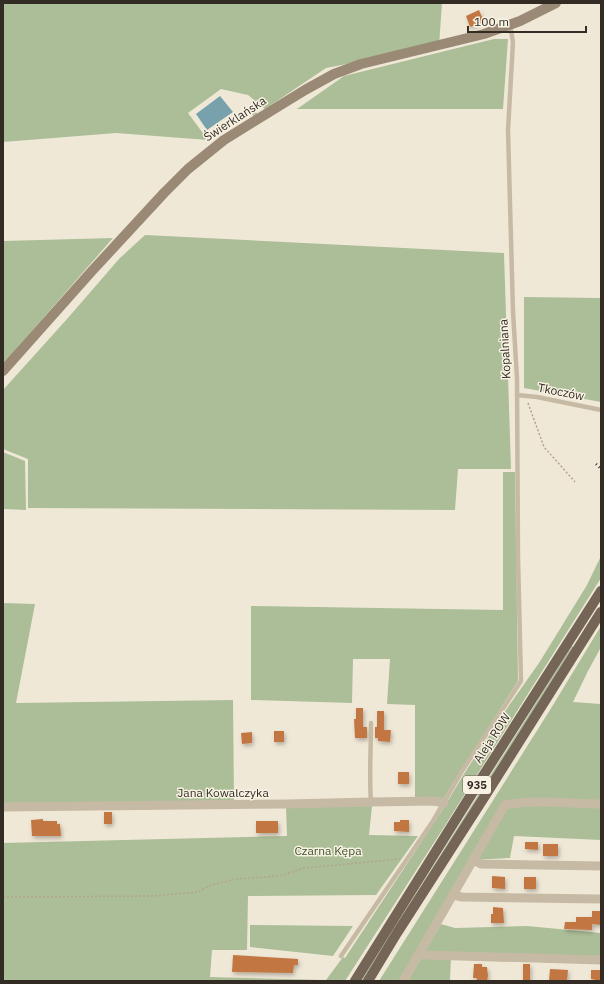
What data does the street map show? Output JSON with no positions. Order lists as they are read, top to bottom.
{
  "streets": {
    "main road": ["Aleja ROW", "935"],
    "street": ["Świerklańska", "Jana Kowalczyka"],
    "lane": ["Kopalniana", "Tkoczów"]
  },
  "crossings": [
    ["Świerklańska", "Kopalniana"],
    ["Kopalniana", "Tkoczów"],
    ["Kopalniana", "Jana Kowalczyka"]
  ],
  "parks": ["Czarna Kępa"],
  "scale_bar": "100 m"
}
